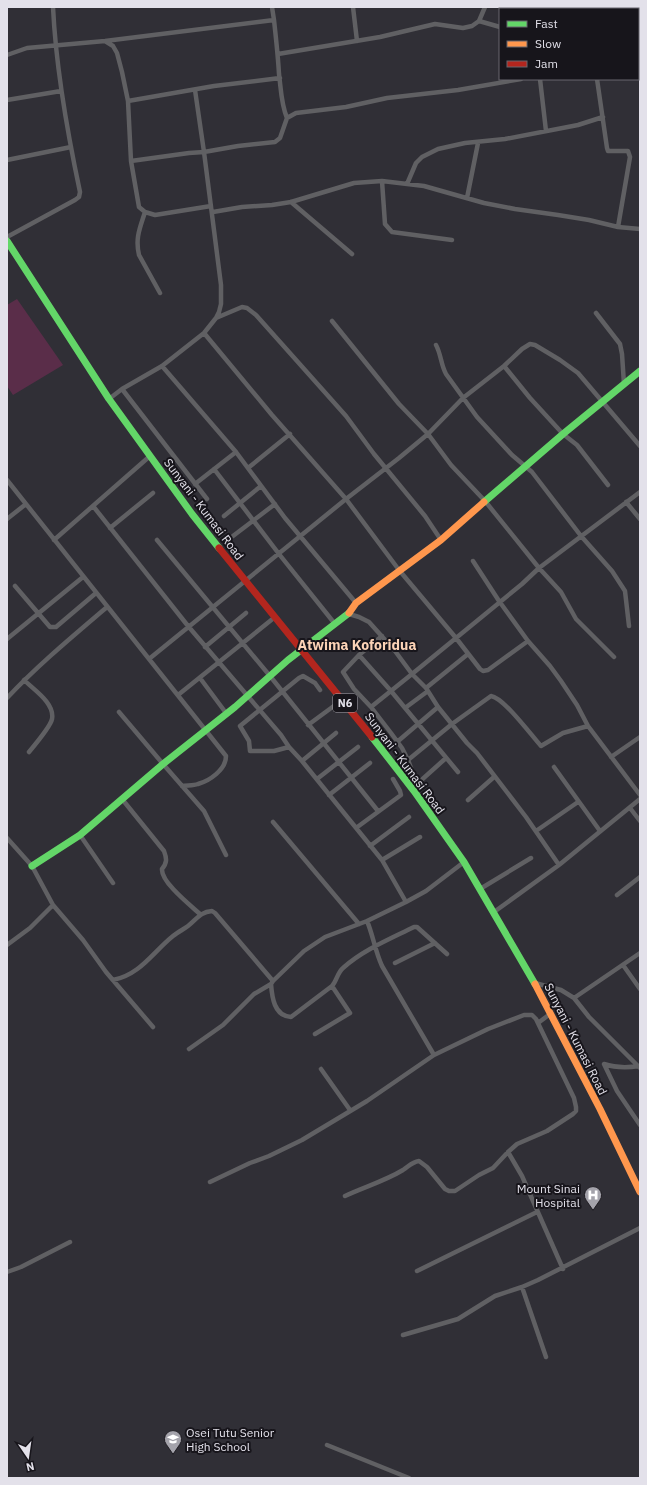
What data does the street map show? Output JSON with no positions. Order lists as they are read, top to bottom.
{
  "streets": {
    "main road": ["Sunyani - Kumasi Road", "N6"]
  },
  "districts": ["Atwima Koforidua"],
  "places": {
    "hospital": ["Mount Sinai Hospital"],
    "school or university": ["Osei Tutu Senior High School"]
  },
  "legend": ["Fast", "Slow", "Jam"],
  "north": "bottom"
}
